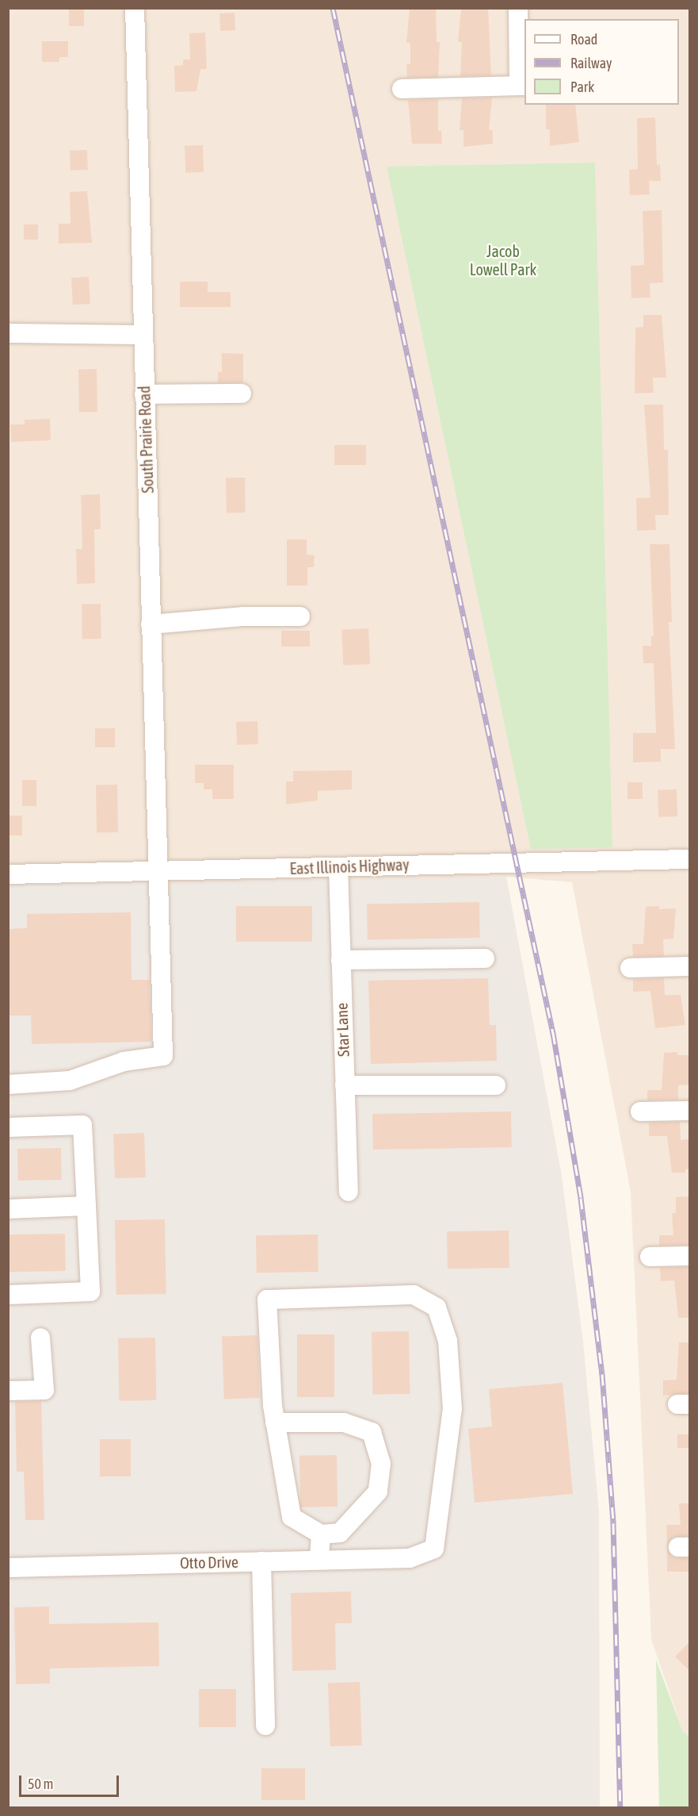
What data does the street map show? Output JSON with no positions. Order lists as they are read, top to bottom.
{
  "streets": {
    "street": [
      "South Prairie Road",
      "East Illinois Highway",
      "Star Lane",
      "Otto Drive"
    ]
  },
  "crossings": [
    ["South Prairie Road", "East Illinois Highway"],
    ["East Illinois Highway", "Star Lane"]
  ],
  "parks": ["Jacob Lowell Park"],
  "legend": ["Road", "Railway", "Park"],
  "scale_bar": "50 m"
}
